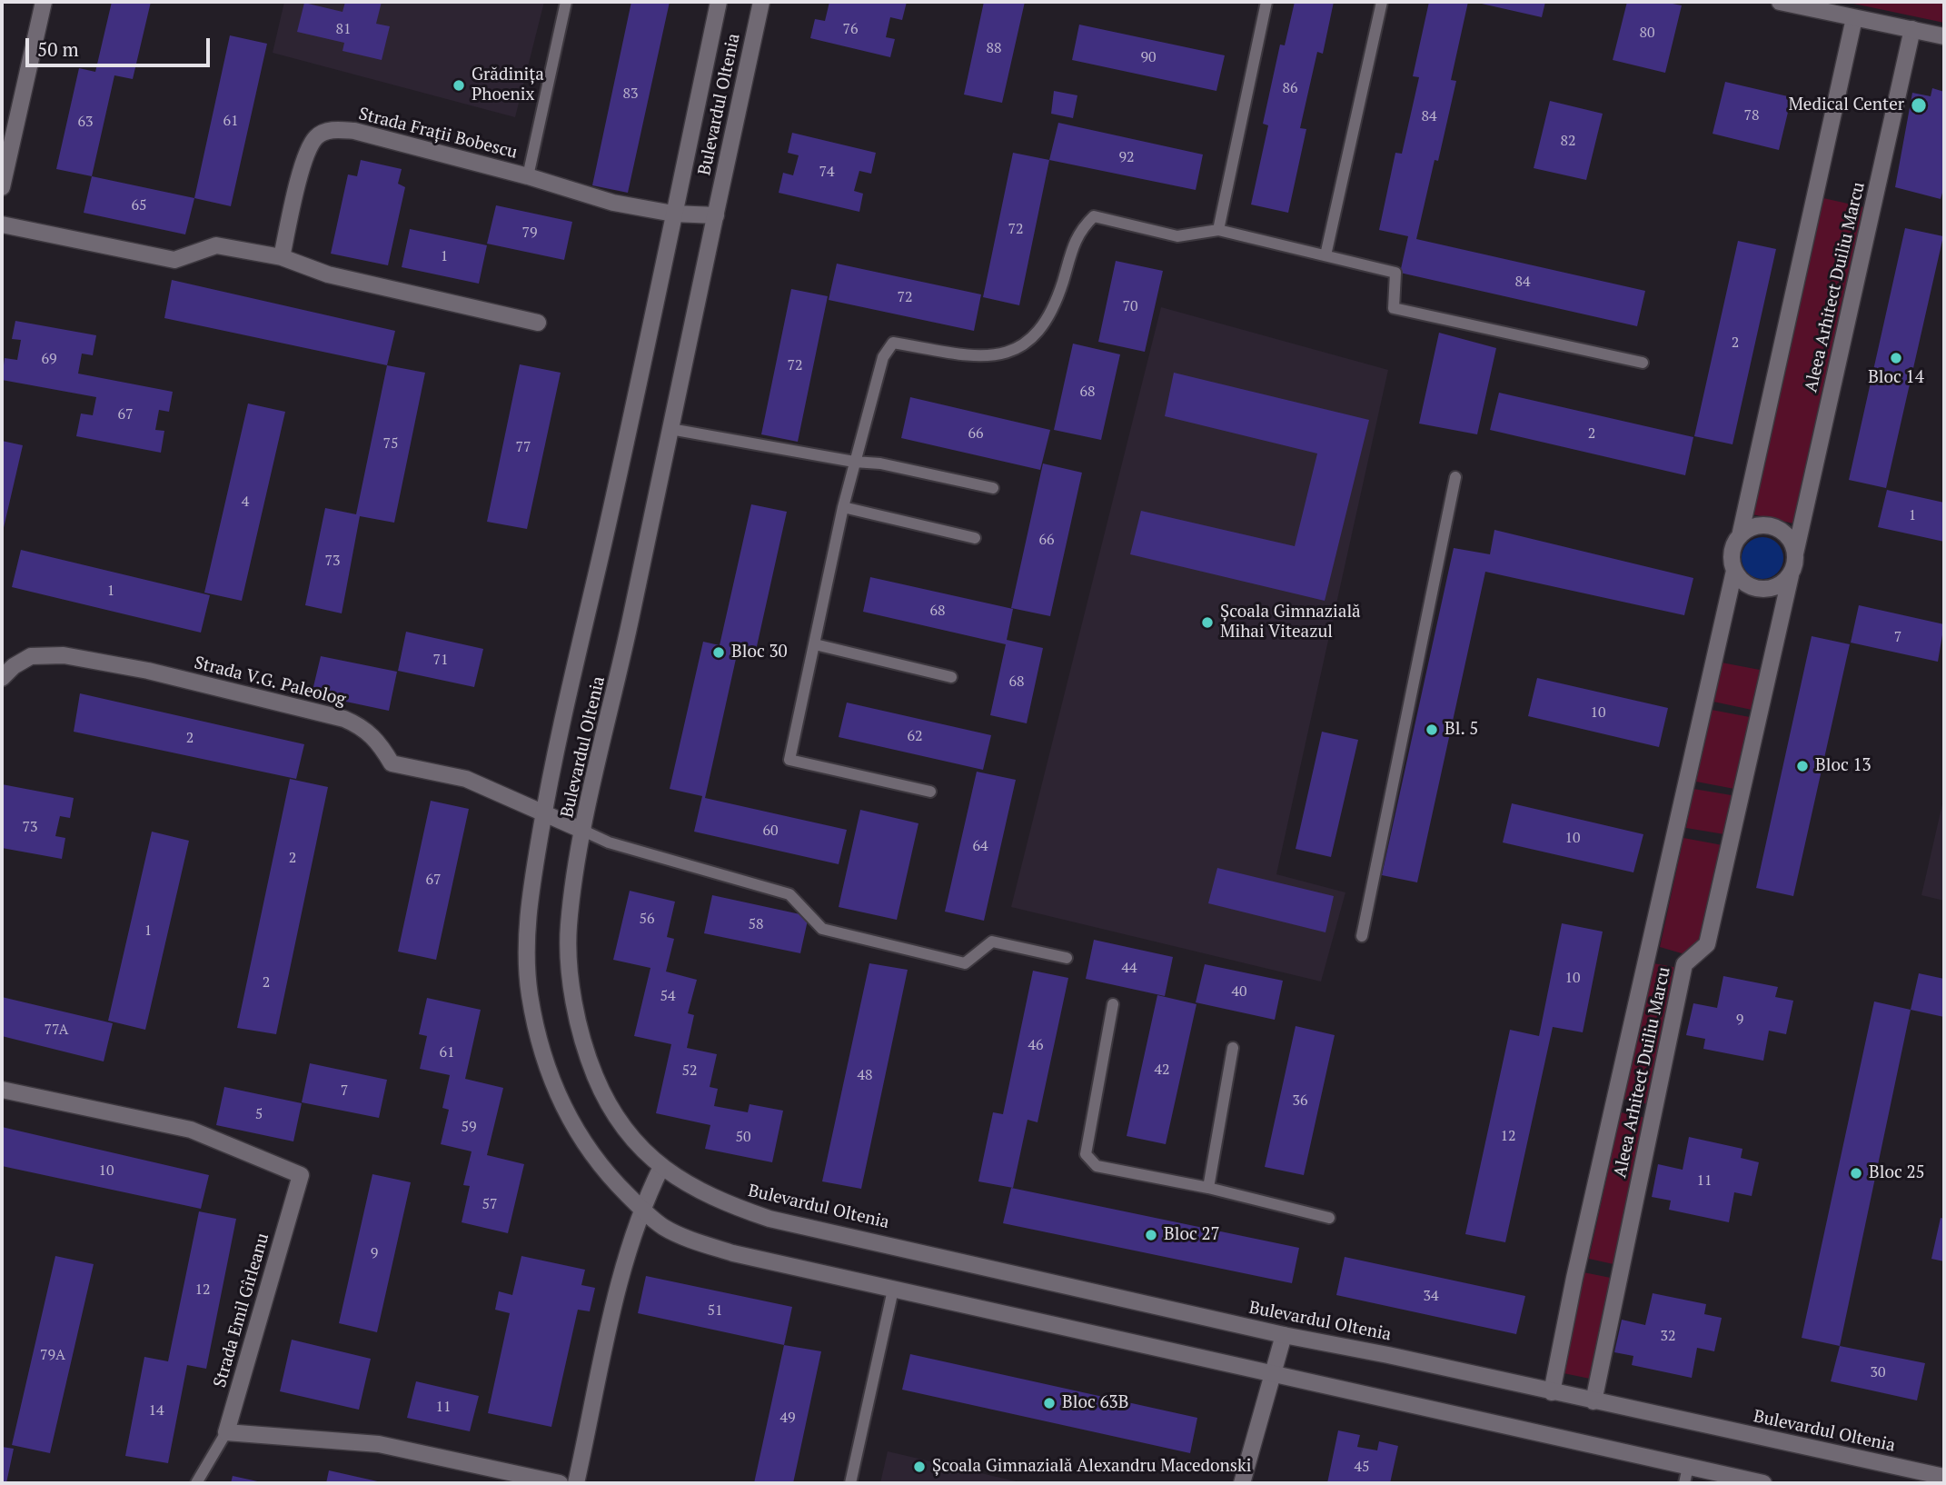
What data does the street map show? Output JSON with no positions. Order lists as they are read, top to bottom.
{
  "streets": {
    "street": [
      "Bulevardul Oltenia",
      "Strada Frații Bobescu",
      "Aleea Arhitect Duiliu Marcu",
      "Strada V.G. Paleolog",
      "Strada Emil Gîrleanu"
    ]
  },
  "crossings": [
    ["Bulevardul Oltenia", "Strada Frații Bobescu"],
    ["Bulevardul Oltenia", "Aleea Arhitect Duiliu Marcu"],
    ["Bulevardul Oltenia", "Strada V.G. Paleolog"]
  ],
  "places": [
    "Grădinița Phoenix",
    "Medical Center",
    "Bloc 14",
    "Școala Gimnazială Mihai Viteazul",
    "Bloc 30",
    "Bl. 5",
    "Bloc 13",
    "Bloc 25",
    "Bloc 27",
    "Bloc 63B",
    "Școala Gimnazială Alexandru Macedonski"
  ],
  "house_numbers": [
    "81",
    "76",
    "80",
    "88",
    "90",
    "86",
    "83",
    "78",
    "84",
    "61",
    "63",
    "82",
    "92",
    "74",
    "65",
    "72",
    "79",
    "1",
    "84",
    "72",
    "70",
    "2",
    "69",
    "72",
    "68",
    "67",
    "66",
    "2",
    "75",
    "77",
    "4",
    "1",
    "66",
    "73",
    "1",
    "68",
    "7",
    "71",
    "68",
    "10",
    "62",
    "2",
    "73",
    "60",
    "10",
    "64",
    "2",
    "67",
    "56",
    "58",
    "1",
    "44",
    "10",
    "2",
    "40",
    "54",
    "9",
    "77A",
    "46",
    "61",
    "42",
    "52",
    "48",
    "7",
    "36",
    "5",
    "59",
    "12",
    "50",
    "10",
    "11",
    "57",
    "9",
    "12",
    "34",
    "51",
    "32",
    "79A",
    "30",
    "11",
    "14",
    "49",
    "45"
  ],
  "scale_bar": "50 m"
}
